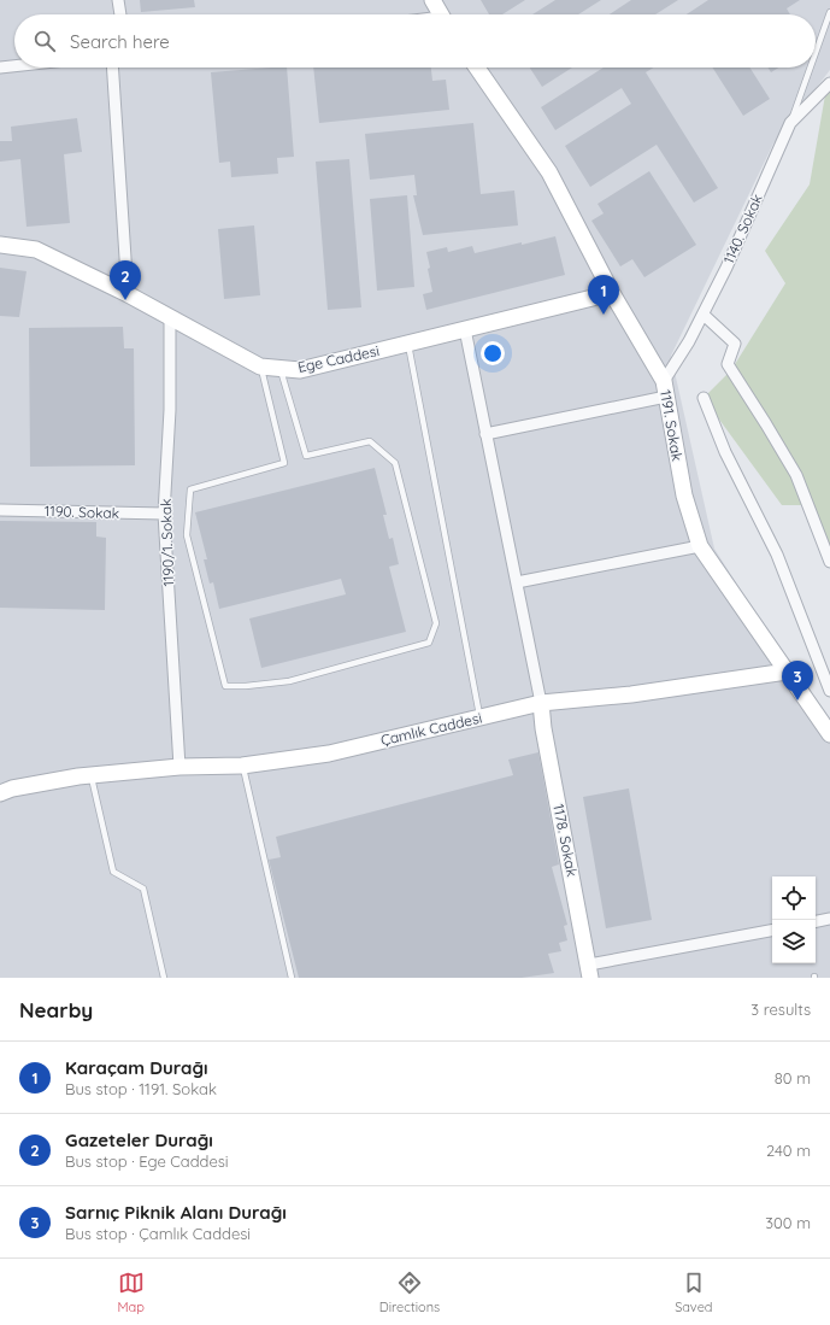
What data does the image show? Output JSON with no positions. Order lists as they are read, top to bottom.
{
  "streets": {
    "street": [
      "1140. Sokak",
      "Ege Caddesi",
      "1191. Sokak",
      "1190. Sokak",
      "1190/1. Sokak",
      "Çamlık Caddesi",
      "1178. Sokak"
    ]
  },
  "crossings": [
    ["1140. Sokak", "1191. Sokak"],
    ["Ege Caddesi", "1191. Sokak"],
    ["Ege Caddesi", "1190/1. Sokak"],
    ["1191. Sokak", "Çamlık Caddesi"],
    ["1190. Sokak", "1190/1. Sokak"],
    ["1190/1. Sokak", "Çamlık Caddesi"],
    ["Çamlık Caddesi", "1178. Sokak"]
  ],
  "page": {
    "search": "Search here",
    "pins": ["2", "1", "3"],
    "heading": ["Nearby", "3 results"],
    "list": [
      {
        "mark": "1",
        "name": "Karaçam Durağı",
        "note": "Bus stop · 1191. Sokak",
        "value": "80 m"
      },
      {
        "mark": "2",
        "name": "Gazeteler Durağı",
        "note": "Bus stop · Ege Caddesi",
        "value": "240 m"
      },
      {
        "mark": "3",
        "name": "Sarnıç Piknik Alanı Durağı",
        "note": "Bus stop · Çamlık Caddesi",
        "value": "300 m"
      }
    ],
    "nav": ["Map", "Directions", "Saved"]
  }
}
